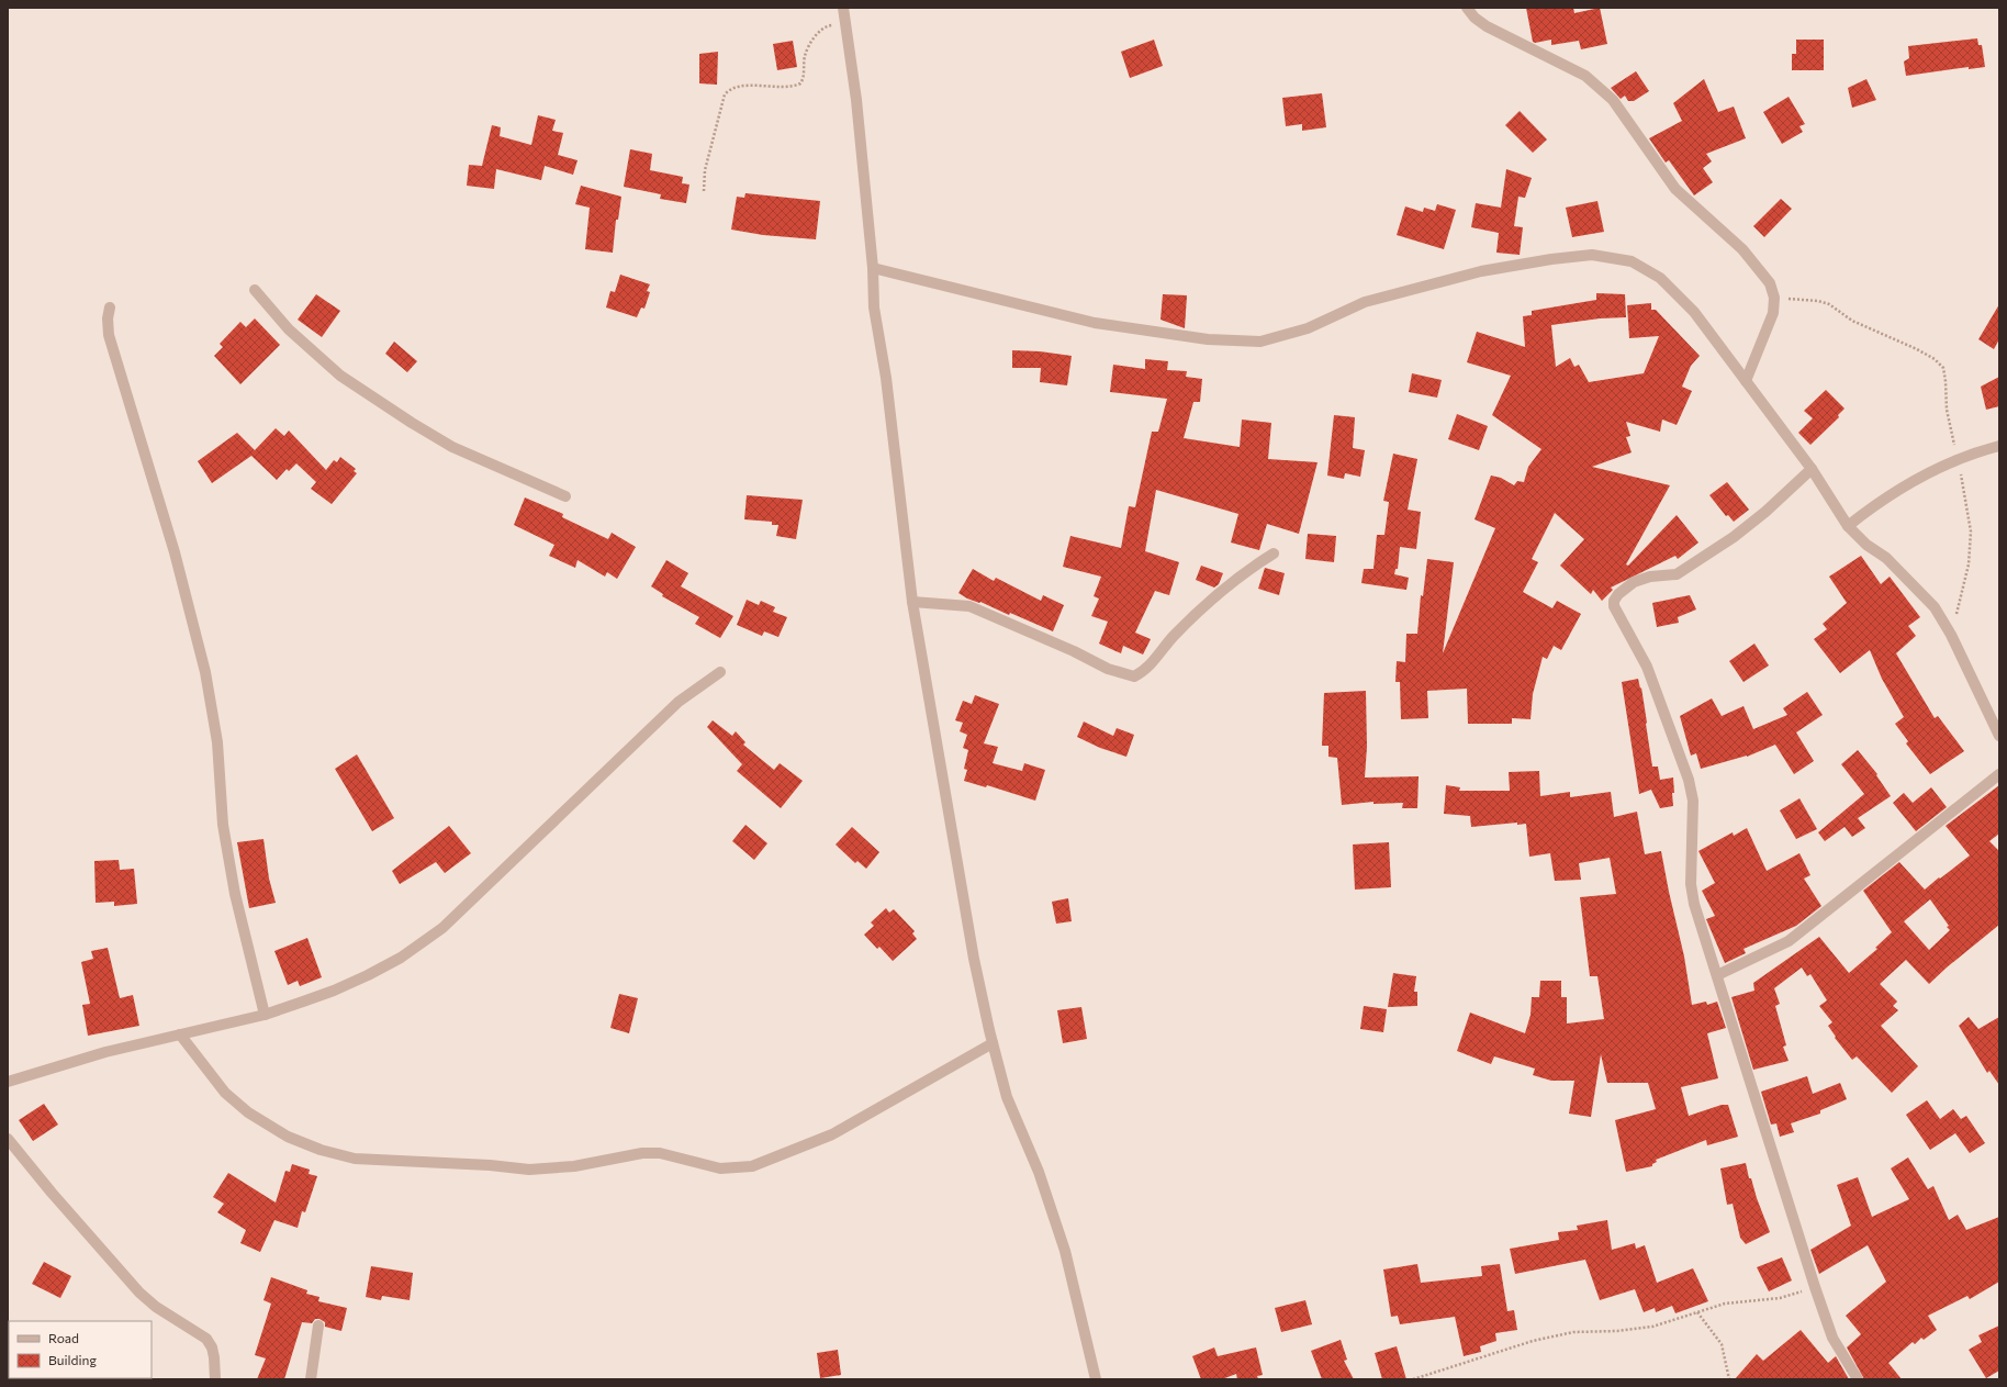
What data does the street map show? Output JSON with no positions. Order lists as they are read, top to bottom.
{
  "legend": ["Road", "Building"]
}
